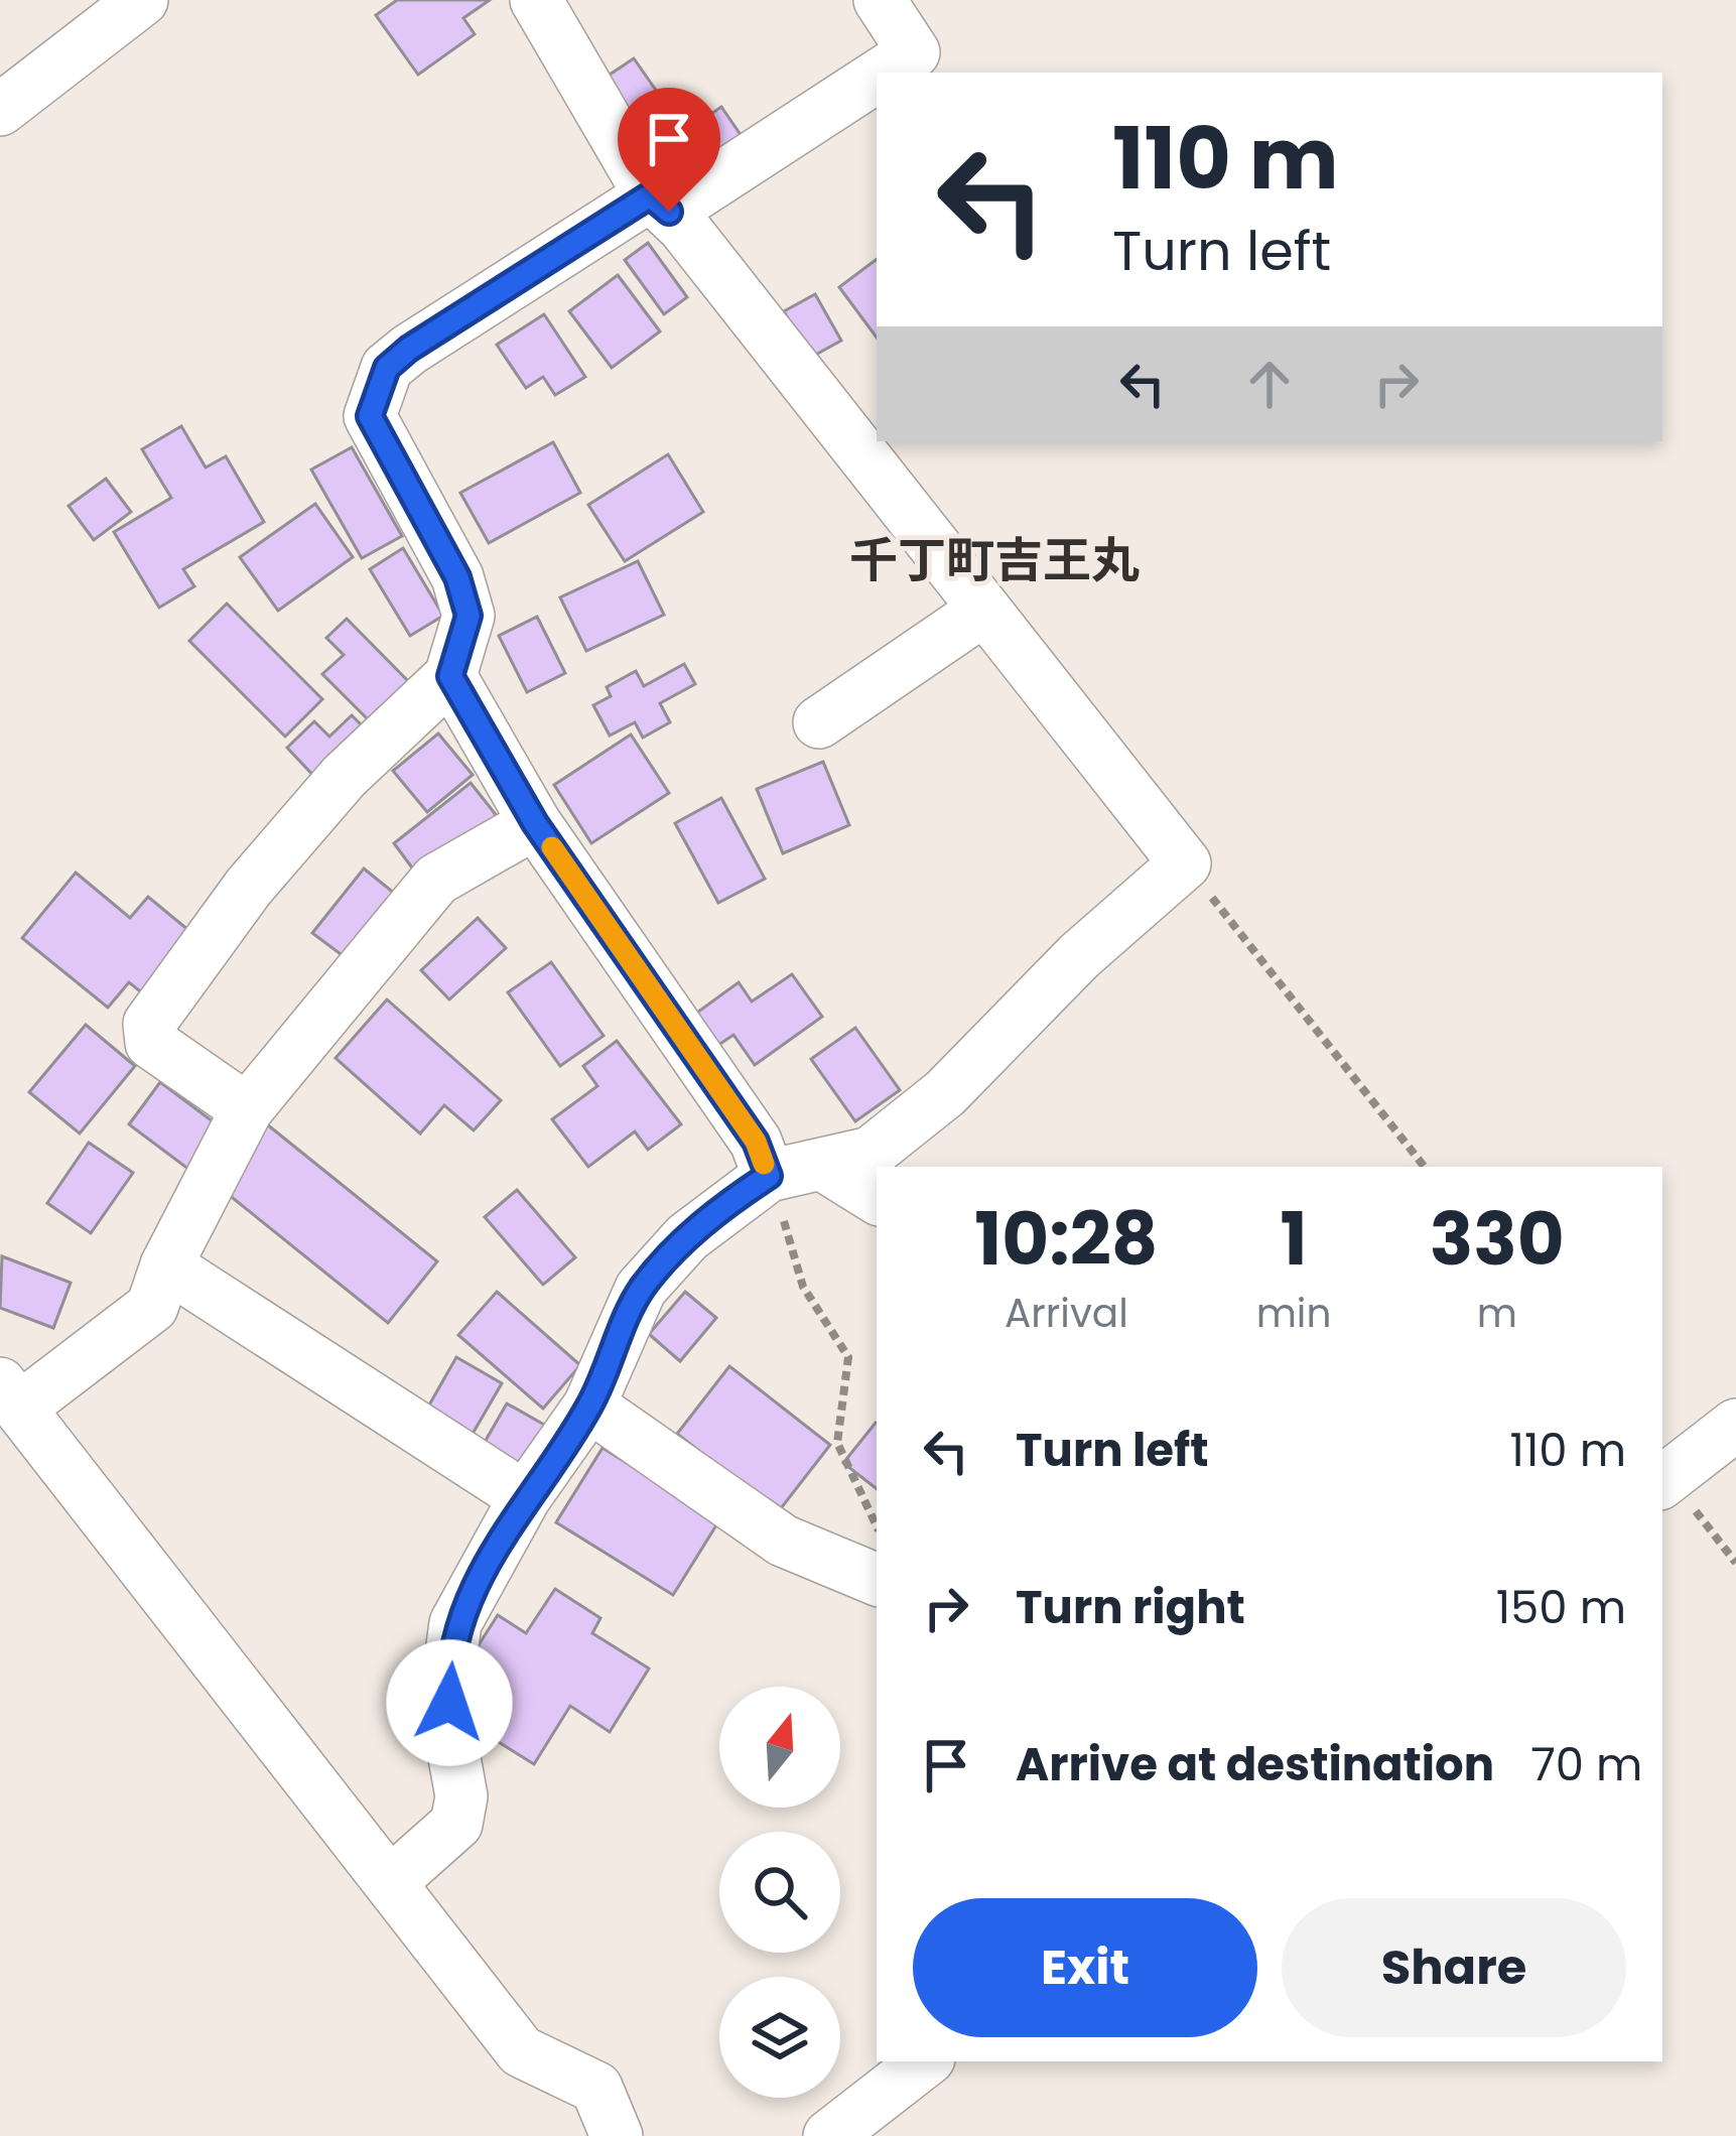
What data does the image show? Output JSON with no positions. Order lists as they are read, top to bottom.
{
  "districts": ["千丁町吉王丸"],
  "north": "top",
  "page": {
    "turn": ["110 m", "Turn left"],
    "eta": [
      "10:28",
      "Arrival",
      "1",
      "min",
      "330",
      "m"
    ],
    "list": [
      {
        "name": "Turn left",
        "value": "110 m"
      },
      {
        "name": "Turn right",
        "value": "150 m"
      },
      {
        "name": "Arrive at destination",
        "value": "70 m"
      }
    ],
    "buttons": ["Exit", "Share"]
  }
}
